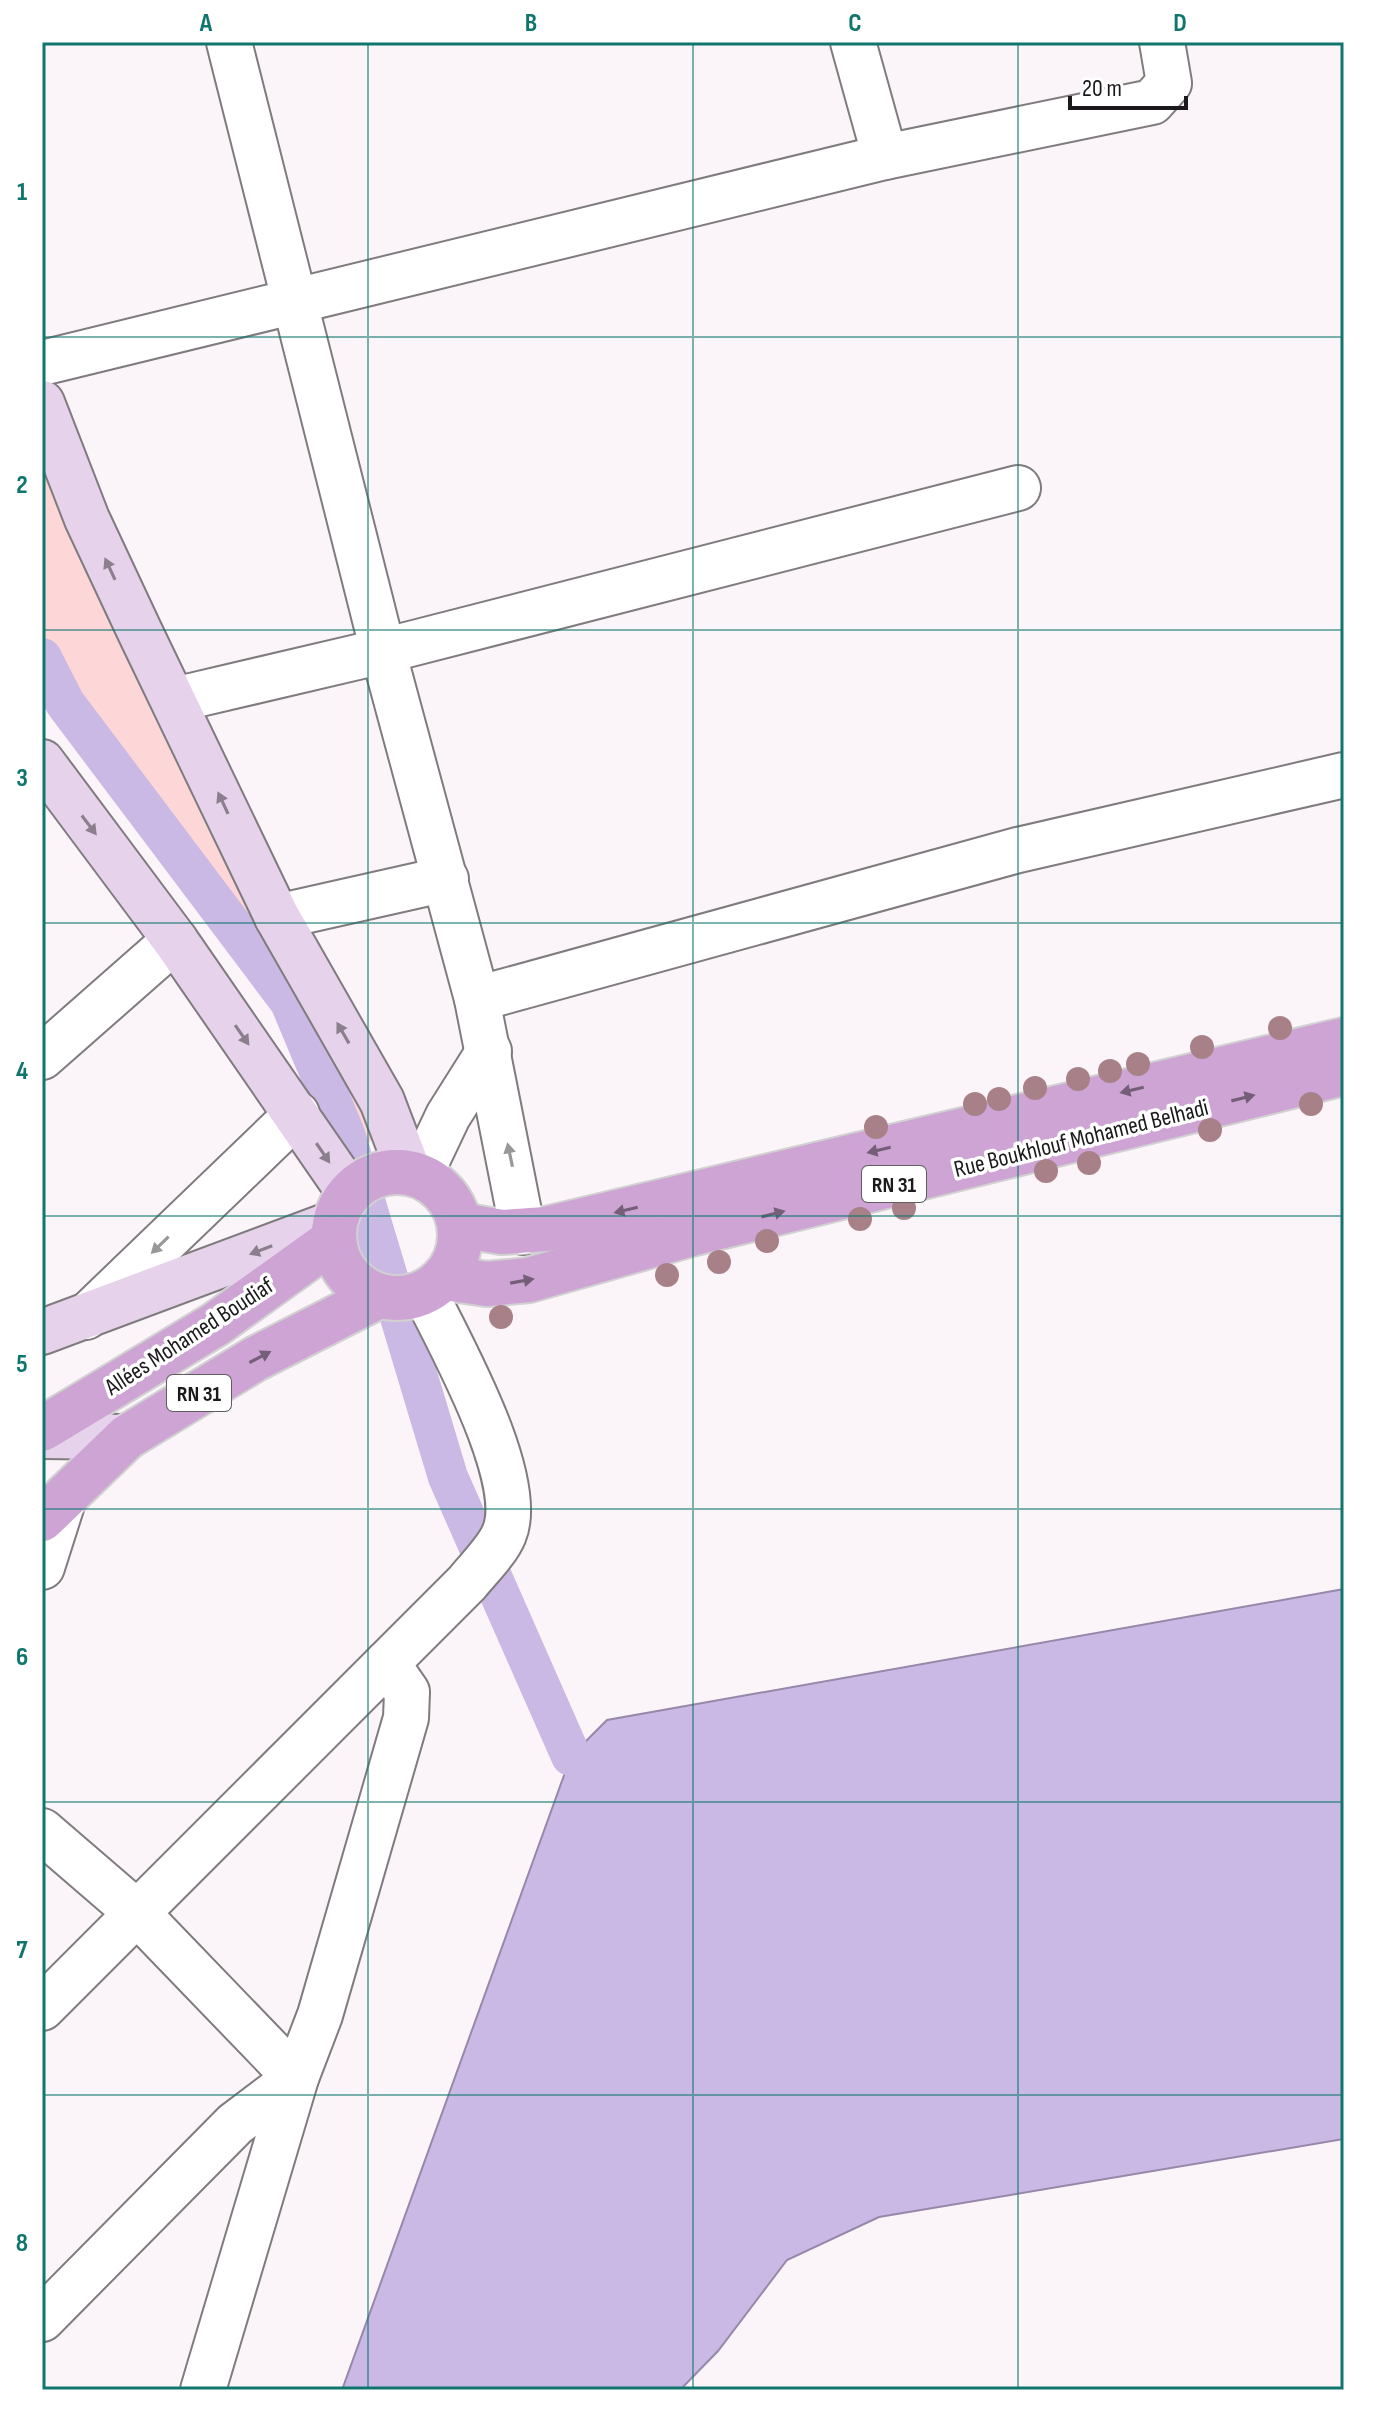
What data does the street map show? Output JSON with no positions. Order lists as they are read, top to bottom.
{
  "streets": {
    "main road": ["Rue Boukhlouf Mohamed Belhadi", "RN 31", "Allées Mohamed Boudiaf"]
  },
  "crossings": [
    ["Rue Boukhlouf Mohamed Belhadi", "RN 31"],
    ["Rue Boukhlouf Mohamed Belhadi", "Allées Mohamed Boudiaf"],
    ["RN 31", "Allées Mohamed Boudiaf"]
  ],
  "scale_bar": "20 m",
  "grid": {
    "columns": [
      "A",
      "B",
      "C",
      "D"
    ],
    "rows": [
      "1",
      "2",
      "3",
      "4",
      "5",
      "6",
      "7",
      "8"
    ]
  }
}
